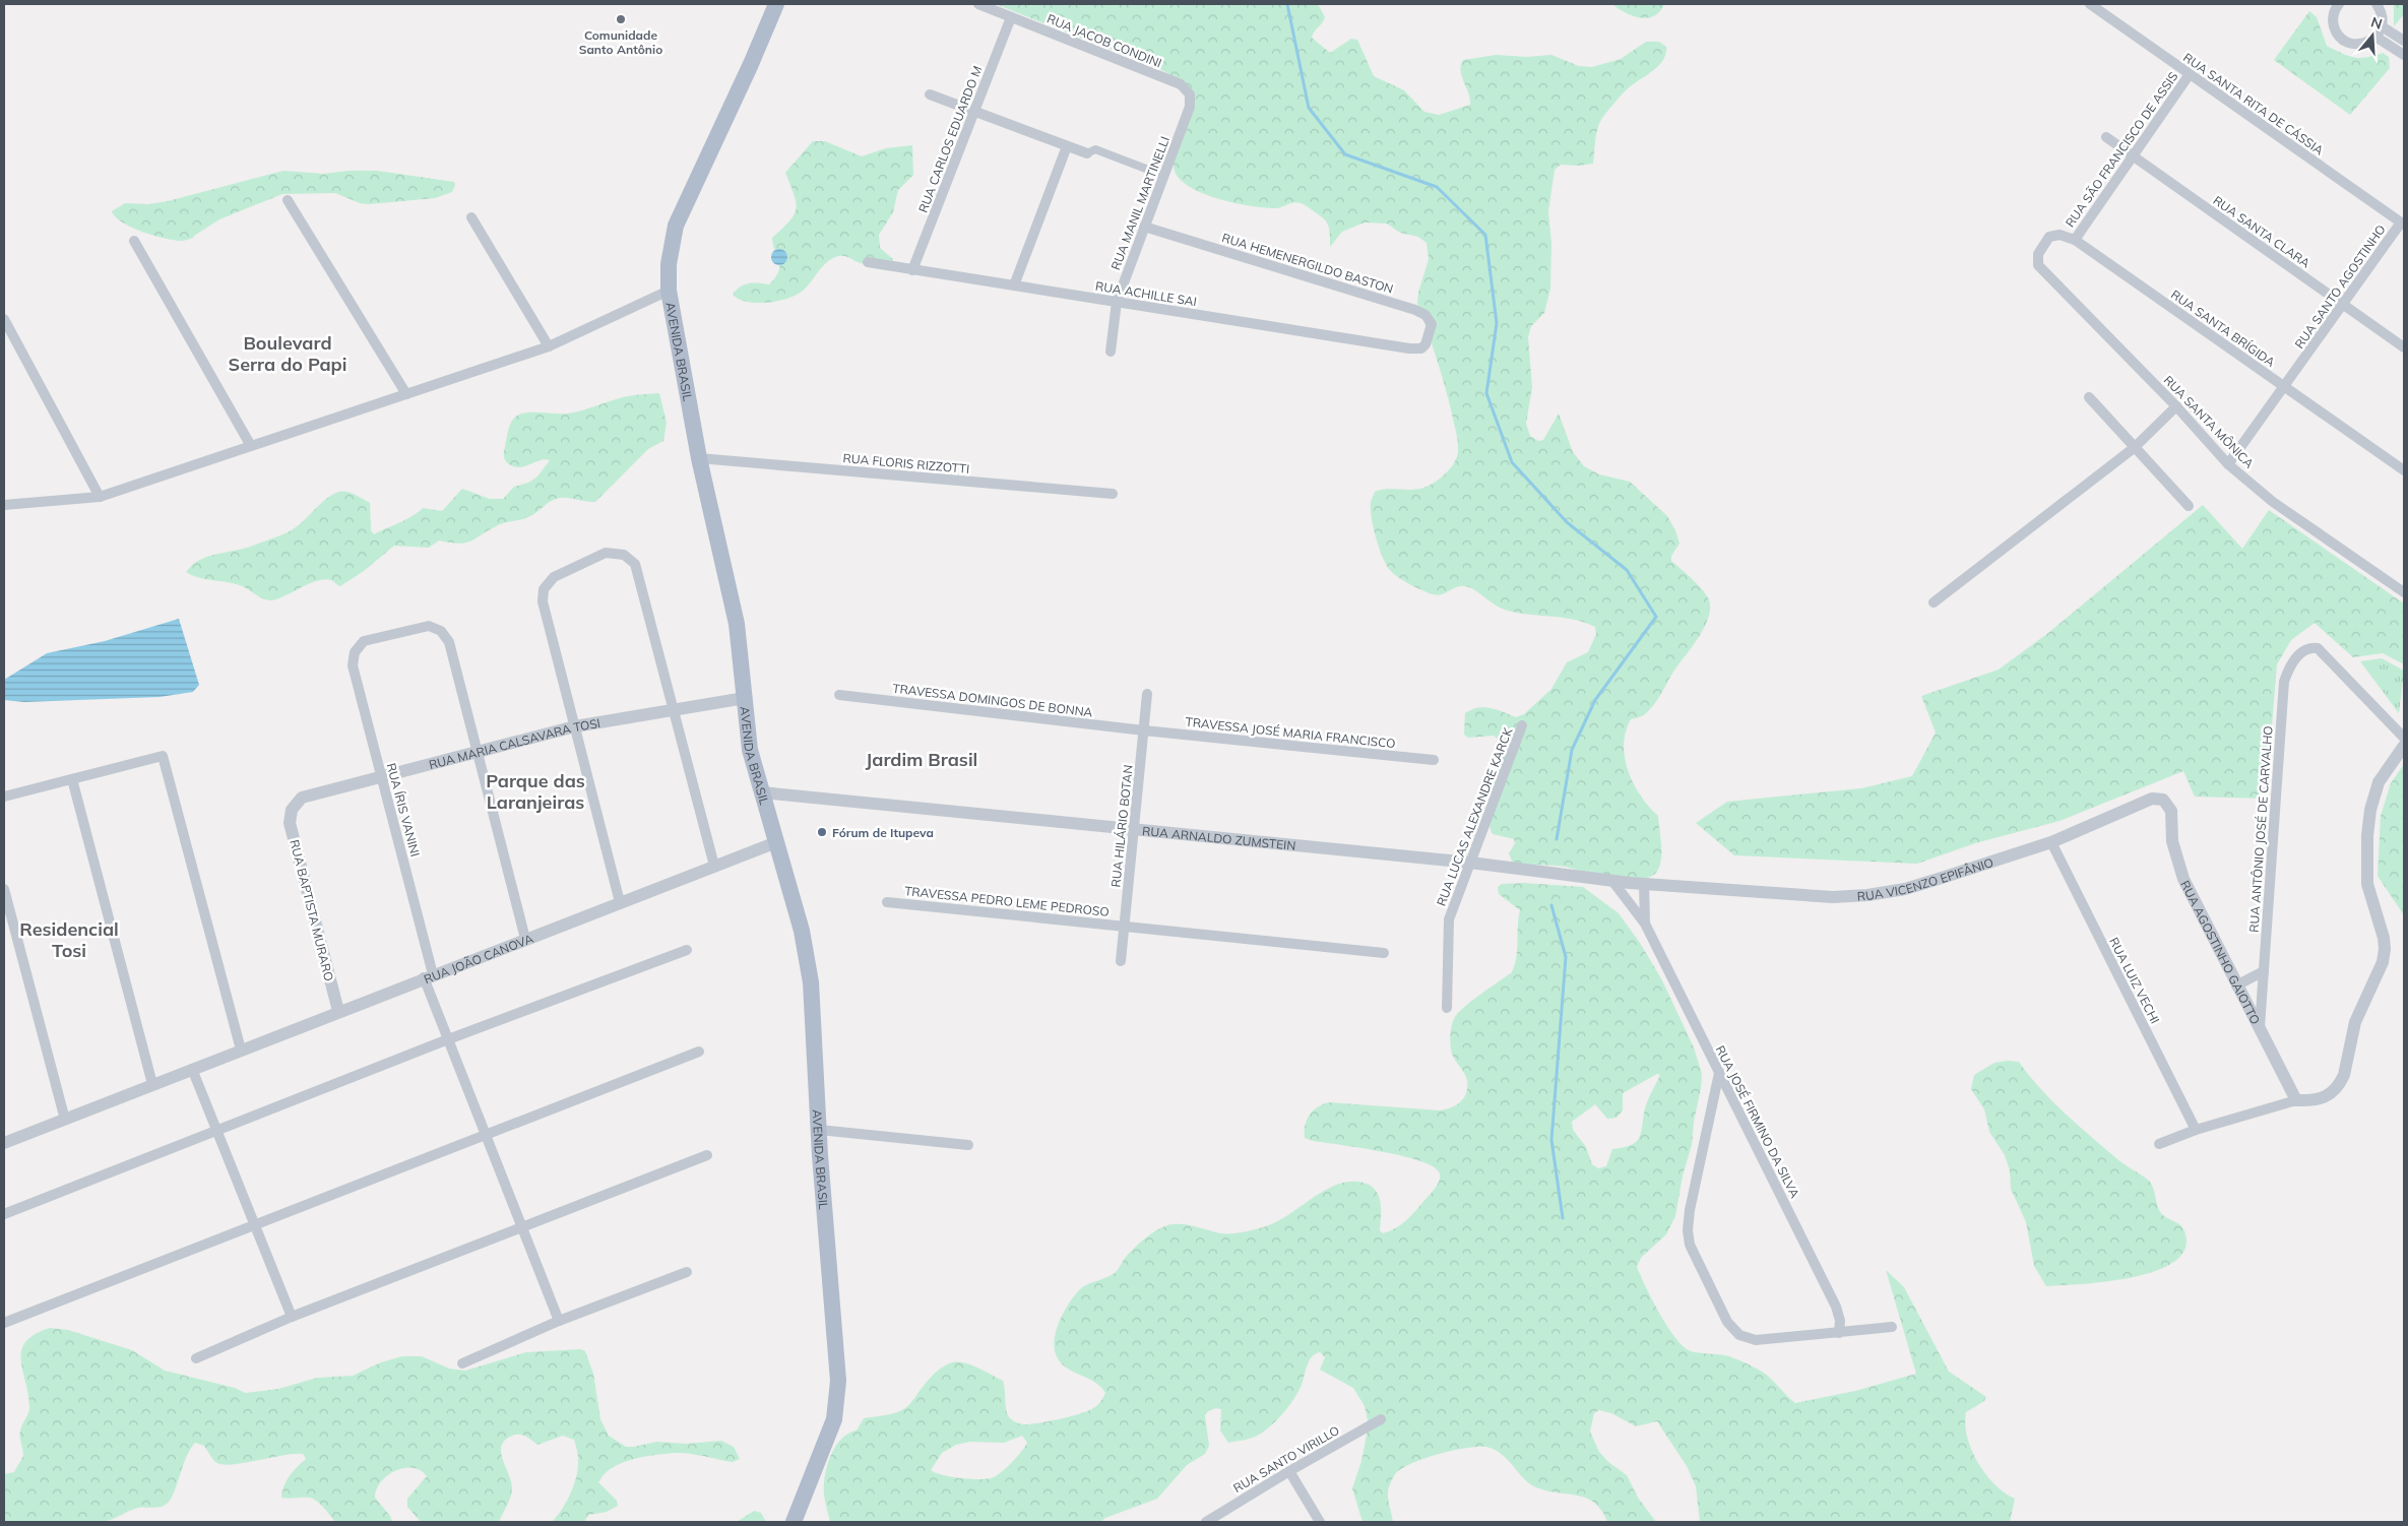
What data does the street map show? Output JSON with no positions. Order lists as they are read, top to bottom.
{
  "streets": {
    "main road": ["AVENIDA BRASIL"],
    "street": [
      "RUA JACOB CONDINI",
      "RUA SANTA RITA DE CÁSSIA",
      "RUA CARLOS EDUARDO M",
      "RUA SÃO FRANCISCO DE ASSIS",
      "RUA MANIL MARTINELLI",
      "RUA SANTA CLARA",
      "RUA HEMENERGILDO BASTON",
      "RUA SANTO AGOSTINHO",
      "RUA ACHILLE SAI",
      "RUA SANTA BRÍGIDA",
      "RUA SANTA MÔNICA",
      "RUA FLORIS RIZZOTTI",
      "TRAVESSA DOMINGOS DE BONNA",
      "TRAVESSA JOSÉ MARIA FRANCISCO",
      "RUA MARIA CALSAVARA TOSI",
      "RUA ÍRIS VANINI",
      "RUA LUCAS ALEXANDRE KARCK",
      "RUA HILÁRIO BOTAN",
      "RUA ANTÔNIO JOSÉ DE CARVALHO",
      "RUA ARNALDO ZUMSTEIN",
      "RUA VICENZO EPIFÂNIO",
      "TRAVESSA PEDRO LEME PEDROSO",
      "RUA BAPTISTA MURARO",
      "RUA AGOSTINHO GAIOTTO",
      "RUA JOÃO CANOVA",
      "RUA LUIZ VECHI",
      "RUA JOSÉ FIRMINO DA SILVA",
      "RUA SANTO VIRILLO"
    ]
  },
  "crossings": [
    ["RUA JACOB CONDINI", "RUA CARLOS EDUARDO M"],
    ["RUA JACOB CONDINI", "RUA MANIL MARTINELLI"],
    ["RUA SANTA RITA DE CÁSSIA", "RUA SÃO FRANCISCO DE ASSIS"],
    ["RUA SANTA RITA DE CÁSSIA", "RUA SANTO AGOSTINHO"],
    ["RUA CARLOS EDUARDO M", "RUA ACHILLE SAI"],
    ["RUA SÃO FRANCISCO DE ASSIS", "RUA SANTA CLARA"],
    ["RUA SÃO FRANCISCO DE ASSIS", "RUA SANTA BRÍGIDA"],
    ["RUA MANIL MARTINELLI", "RUA HEMENERGILDO BASTON"],
    ["RUA MANIL MARTINELLI", "RUA ACHILLE SAI"],
    ["RUA SANTA CLARA", "RUA SANTO AGOSTINHO"],
    ["RUA HEMENERGILDO BASTON", "RUA ACHILLE SAI"],
    ["RUA SANTO AGOSTINHO", "RUA SANTA BRÍGIDA"],
    ["RUA SANTO AGOSTINHO", "RUA SANTA MÔNICA"],
    ["RUA SANTA BRÍGIDA", "RUA SANTA MÔNICA"],
    ["AVENIDA BRASIL", "RUA FLORIS RIZZOTTI"],
    ["AVENIDA BRASIL", "RUA MARIA CALSAVARA TOSI"],
    ["AVENIDA BRASIL", "RUA ARNALDO ZUMSTEIN"],
    ["AVENIDA BRASIL", "RUA JOÃO CANOVA"],
    ["TRAVESSA DOMINGOS DE BONNA", "TRAVESSA JOSÉ MARIA FRANCISCO"],
    ["TRAVESSA DOMINGOS DE BONNA", "RUA HILÁRIO BOTAN"],
    ["TRAVESSA JOSÉ MARIA FRANCISCO", "RUA HILÁRIO BOTAN"],
    ["RUA MARIA CALSAVARA TOSI", "RUA ÍRIS VANINI"],
    ["RUA MARIA CALSAVARA TOSI", "RUA BAPTISTA MURARO"],
    ["RUA ÍRIS VANINI", "RUA JOÃO CANOVA"],
    ["RUA LUCAS ALEXANDRE KARCK", "RUA ARNALDO ZUMSTEIN"],
    ["RUA HILÁRIO BOTAN", "RUA ARNALDO ZUMSTEIN"],
    ["RUA HILÁRIO BOTAN", "TRAVESSA PEDRO LEME PEDROSO"],
    ["RUA ANTÔNIO JOSÉ DE CARVALHO", "RUA AGOSTINHO GAIOTTO"],
    ["RUA ARNALDO ZUMSTEIN", "RUA VICENZO EPIFÂNIO"],
    ["RUA ARNALDO ZUMSTEIN", "RUA JOSÉ FIRMINO DA SILVA"],
    ["RUA VICENZO EPIFÂNIO", "RUA AGOSTINHO GAIOTTO"],
    ["RUA VICENZO EPIFÂNIO", "RUA LUIZ VECHI"],
    ["RUA BAPTISTA MURARO", "RUA JOÃO CANOVA"]
  ],
  "districts": [
    "Boulevard Serra do Papi",
    "Jardim Brasil",
    "Parque das Laranjeiras",
    "Residencial Tosi"
  ],
  "places": ["Comunidade Santo Antônio", "Fórum de Itupeva"],
  "north": "top"
}
